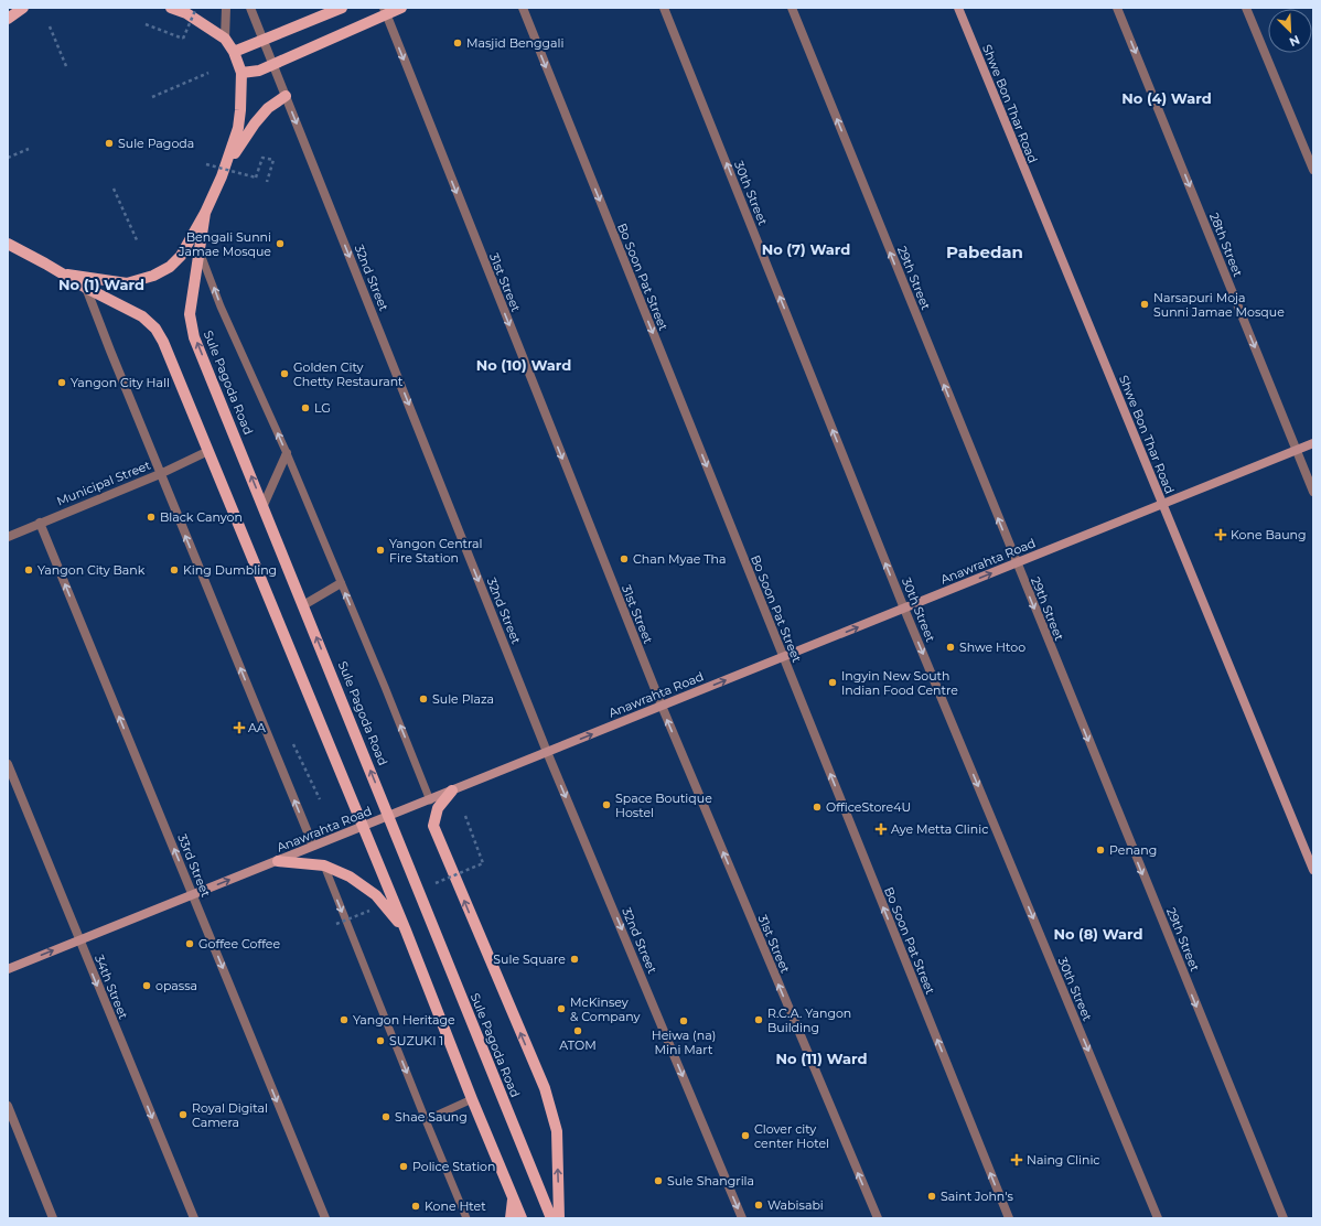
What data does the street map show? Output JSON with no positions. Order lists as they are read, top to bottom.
{
  "streets": {
    "main road": ["Shwe Bon Thar Road", "Sule Pagoda Road", "Anawrahta Road"],
    "street": [
      "30th Street",
      "28th Street",
      "Bo Soon Pat Street",
      "32nd Street",
      "29th Street",
      "31st Street",
      "Municipal Street",
      "33rd Street",
      "34th Street"
    ]
  },
  "crossings": [
    ["Shwe Bon Thar Road", "Anawrahta Road"],
    ["30th Street", "Anawrahta Road"],
    ["28th Street", "Anawrahta Road"],
    ["Bo Soon Pat Street", "Anawrahta Road"],
    ["32nd Street", "Anawrahta Road"],
    ["29th Street", "Anawrahta Road"],
    ["31st Street", "Anawrahta Road"],
    ["Sule Pagoda Road", "Anawrahta Road"],
    ["Municipal Street", "33rd Street"],
    ["Anawrahta Road", "33rd Street"],
    ["Anawrahta Road", "34th Street"]
  ],
  "one_way": [
    "28th Street",
    "32nd Street",
    "Anawrahta Road",
    "34th Street"
  ],
  "districts": [
    "No (4) Ward",
    "No (7) Ward",
    "Pabedan",
    "No (1) Ward",
    "No (10) Ward",
    "No (8) Ward",
    "No (11) Ward"
  ],
  "places": {
    "other": [
      "Masjid Benggali",
      "Sule Pagoda",
      "Bengali Sunni Jamae Mosque",
      "Narsapuri Moja Sunni Jamae Mosque",
      "Golden City Chetty Restaurant",
      "Yangon City Hall",
      "LG",
      "Black Canyon",
      "Yangon Central Fire Station",
      "Chan Myae Tha",
      "Yangon City Bank",
      "King Dumbling",
      "Shwe Htoo",
      "Ingyin New South Indian Food Centre",
      "Sule Plaza",
      "Space Boutique Hostel",
      "OfficeStore4U",
      "Penang",
      "Goffee Coffee",
      "Sule Square",
      "opassa",
      "McKinsey & Company",
      "Yangon Heritage",
      "R.C.A. Yangon Building",
      "Heiwa (na) Mini Mart",
      "ATOM",
      "SUZUKI 1",
      "Royal Digital Camera",
      "Shae Saung",
      "Clover city center Hotel",
      "Police Station",
      "Sule Shangrila",
      "Saint John's",
      "Wabisabi",
      "Kone Htet"
    ],
    "health": [
      "Kone Baung",
      "AA",
      "Aye Metta Clinic",
      "Naing Clinic"
    ]
  },
  "north": "bottom right"
}
